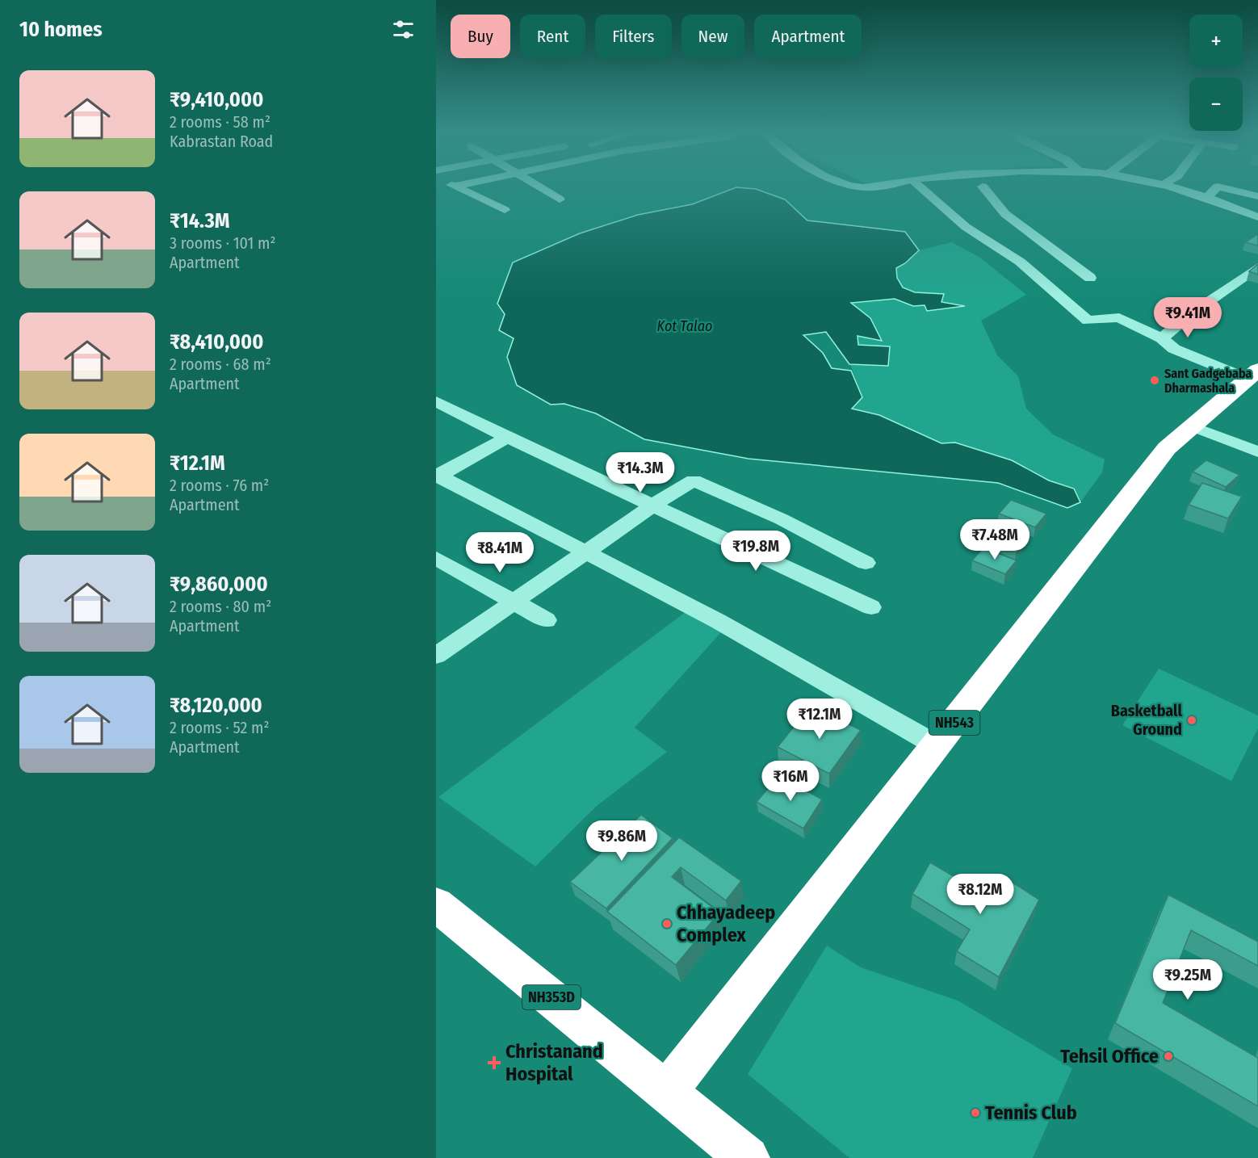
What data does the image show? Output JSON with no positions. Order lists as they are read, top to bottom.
{
  "streets": {
    "highway": ["NH543", "NH353D"]
  },
  "crossings": [
    ["NH543", "NH353D"]
  ],
  "water": ["Kot Talao"],
  "places": {
    "other": [
      "Sant Gadgebaba Dharmashala",
      "Basketball Ground",
      "Chhayadeep Complex",
      "Tehsil Office",
      "Tennis Club"
    ],
    "health": ["Christanand Hospital"]
  },
  "page": {
    "heading": "10 homes",
    "map_buttons": ["+", "−"],
    "chip": [
      "Buy",
      "Rent",
      "Filters",
      "New",
      "Apartment"
    ],
    "list": [
      {
        "name": "₹9,410,000",
        "note": "2 rooms · 58 m² · Kabrastan Road"
      },
      {
        "name": "₹14.3M",
        "note": "3 rooms · 101 m² · Apartment"
      },
      {
        "name": "₹8,410,000",
        "note": "2 rooms · 68 m² · Apartment"
      },
      {
        "name": "₹12.1M",
        "note": "2 rooms · 76 m² · Apartment"
      },
      {
        "name": "₹9,860,000",
        "note": "2 rooms · 80 m² · Apartment"
      },
      {
        "name": "₹8,120,000",
        "note": "2 rooms · 52 m² · Apartment"
      }
    ],
    "price": [
      "₹9.41M",
      "₹14.3M",
      "₹7.48M",
      "₹19.8M",
      "₹8.41M",
      "₹12.1M",
      "₹16M",
      "₹9.86M",
      "₹8.12M",
      "₹9.25M"
    ]
  }
}
